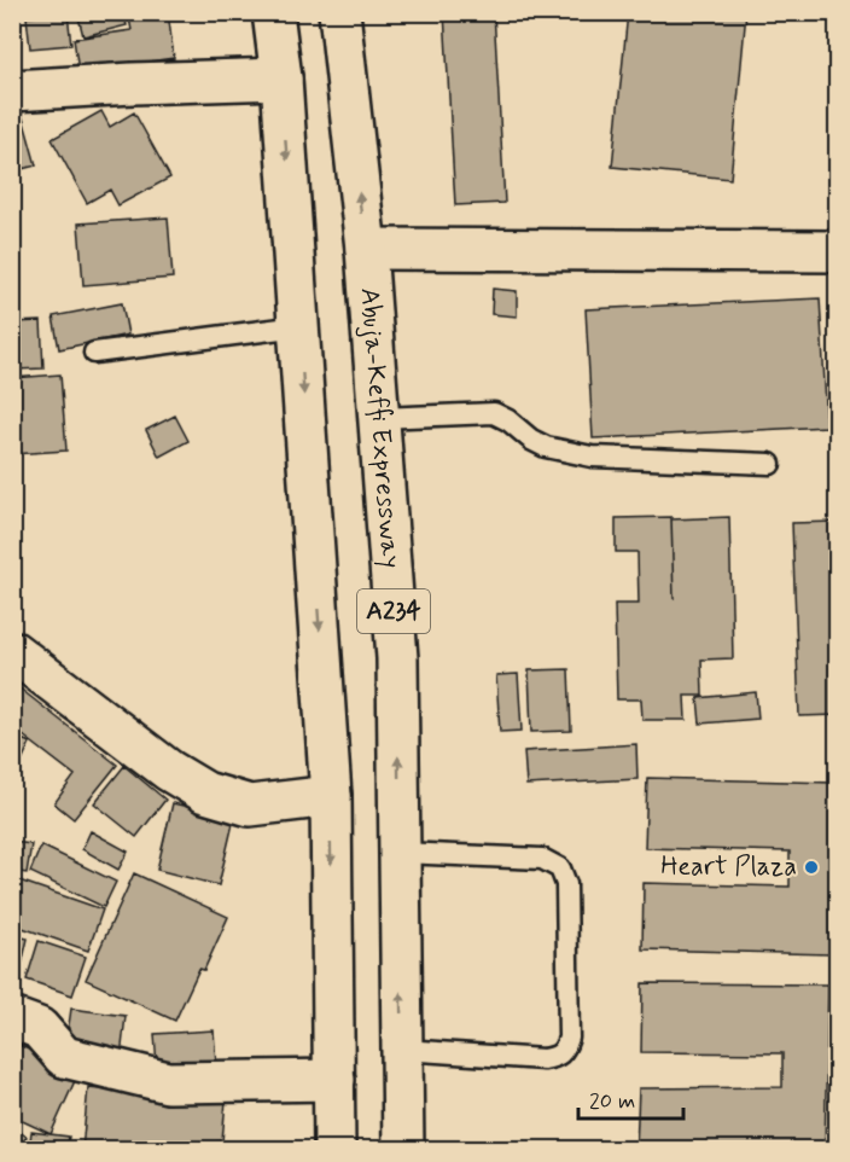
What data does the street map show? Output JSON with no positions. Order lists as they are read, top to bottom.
{
  "streets": {
    "main road": ["Abuja-Keffi Expressway", "A234"]
  },
  "places": ["Heart Plaza"],
  "scale_bar": "20 m"
}
